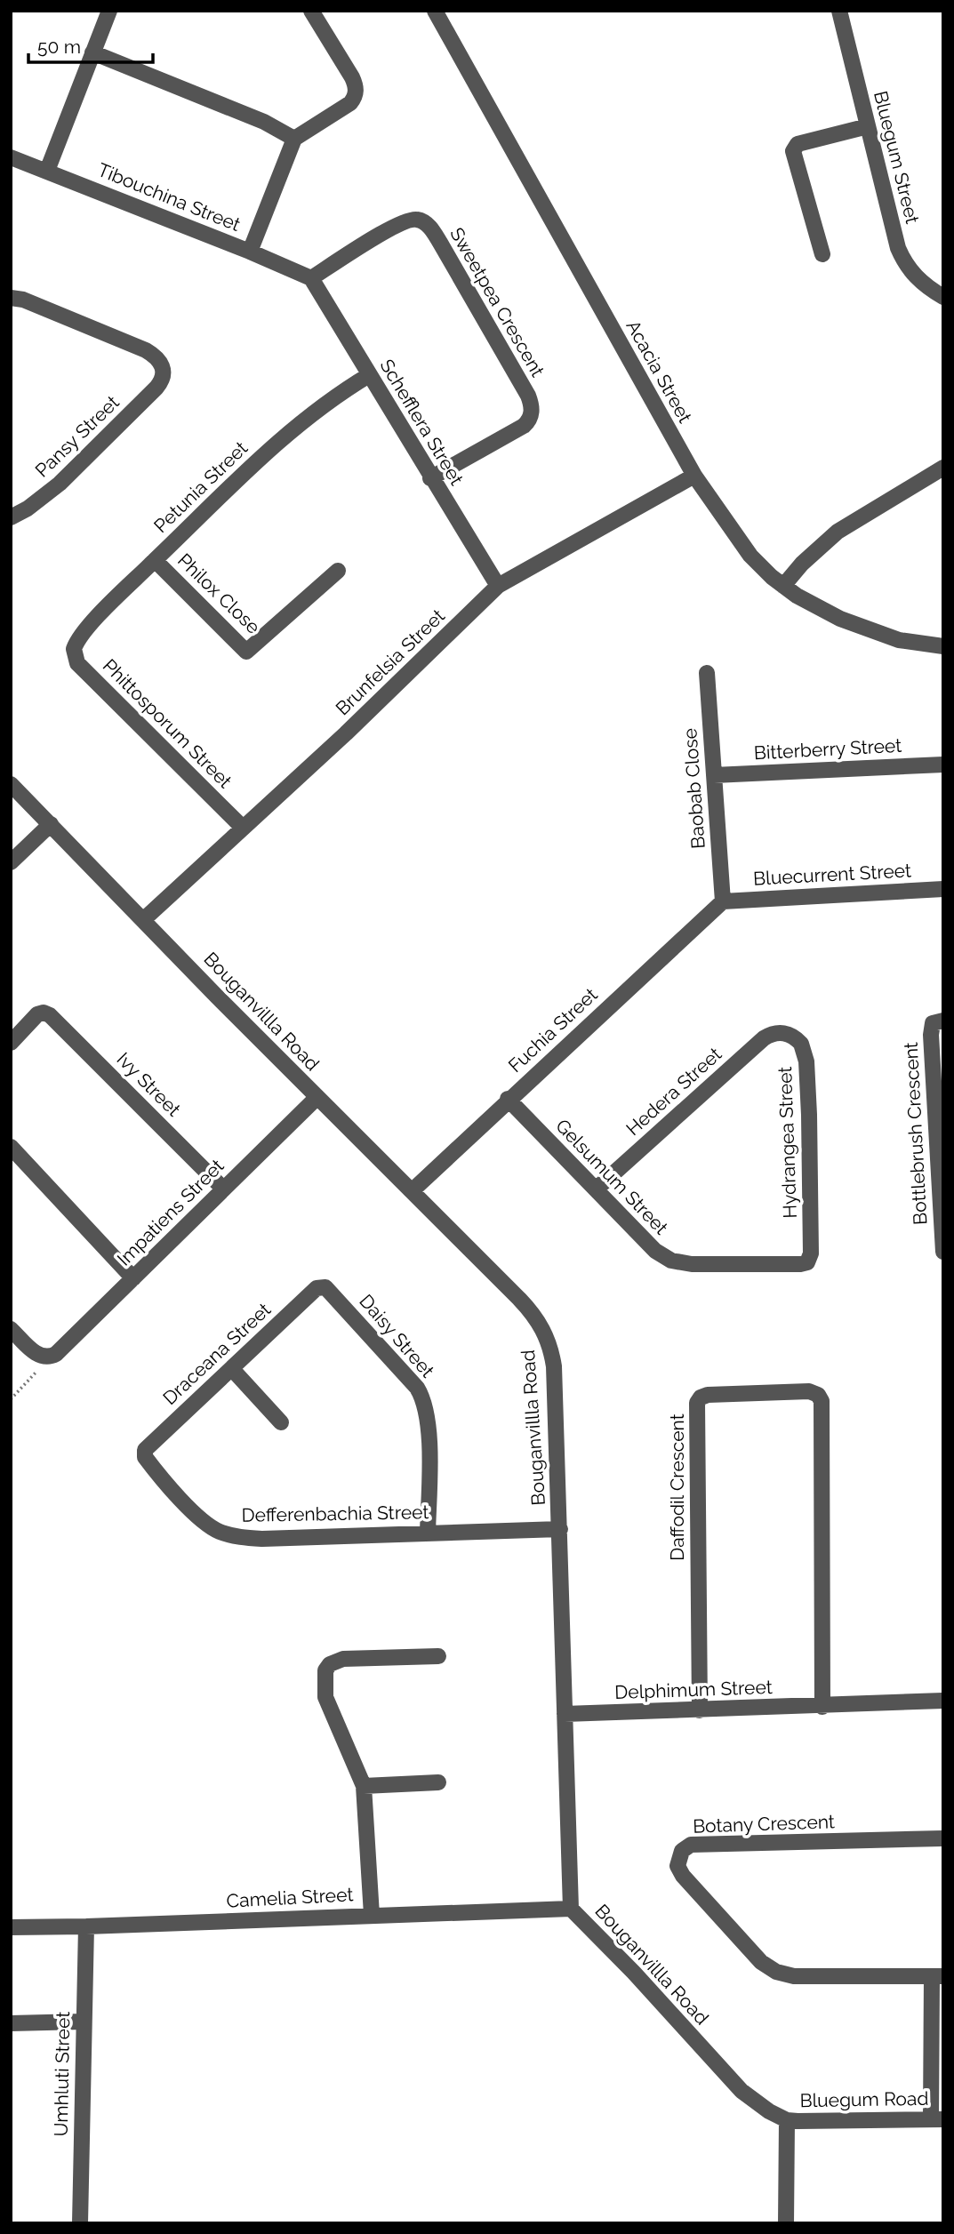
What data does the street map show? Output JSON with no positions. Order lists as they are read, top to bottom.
{
  "streets": {
    "street": [
      "Bluegum Street",
      "Tibouchina Street",
      "Sweetpea Crescent",
      "Acacia Street",
      "Schefflera Street",
      "Pansy Street",
      "Petunia Street",
      "Philox Close",
      "Brunfelsia Street",
      "Phittosporum Street",
      "Bitterberry Street",
      "Baobab Close",
      "Bluecurrent Street",
      "Bouganvillla Road",
      "Fuchia Street",
      "Ivy Street",
      "Hedera Street",
      "Bottlebrush Crescent",
      "Hydrangea Street",
      "Gelsumum Street",
      "Impatiens Street",
      "Daisy Street",
      "Draceana Street",
      "Daffodil Crescent",
      "Defferenbachia Street",
      "Delphimum Street",
      "Botany Crescent",
      "Camelia Street",
      "Umhluti Street",
      "Bluegum Road"
    ]
  },
  "crossings": [
    ["Tibouchina Street", "Sweetpea Crescent"],
    ["Tibouchina Street", "Schefflera Street"],
    ["Sweetpea Crescent", "Schefflera Street"],
    ["Acacia Street", "Brunfelsia Street"],
    ["Schefflera Street", "Petunia Street"],
    ["Schefflera Street", "Brunfelsia Street"],
    ["Petunia Street", "Philox Close"],
    ["Petunia Street", "Phittosporum Street"],
    ["Brunfelsia Street", "Phittosporum Street"],
    ["Brunfelsia Street", "Bouganvillla Road"],
    ["Bitterberry Street", "Baobab Close"],
    ["Baobab Close", "Bluecurrent Street"],
    ["Baobab Close", "Fuchia Street"],
    ["Bluecurrent Street", "Fuchia Street"],
    ["Bouganvillla Road", "Fuchia Street"],
    ["Bouganvillla Road", "Impatiens Street"],
    ["Bouganvillla Road", "Defferenbachia Street"],
    ["Bouganvillla Road", "Delphimum Street"],
    ["Bouganvillla Road", "Camelia Street"],
    ["Bouganvillla Road", "Bluegum Road"],
    ["Fuchia Street", "Gelsumum Street"],
    ["Ivy Street", "Impatiens Street"],
    ["Hedera Street", "Hydrangea Street"],
    ["Hedera Street", "Gelsumum Street"],
    ["Hydrangea Street", "Gelsumum Street"],
    ["Daisy Street", "Draceana Street"],
    ["Daisy Street", "Defferenbachia Street"],
    ["Draceana Street", "Defferenbachia Street"],
    ["Daffodil Crescent", "Delphimum Street"],
    ["Botany Crescent", "Bluegum Road"],
    ["Camelia Street", "Umhluti Street"]
  ],
  "scale_bar": "50 m"
}
